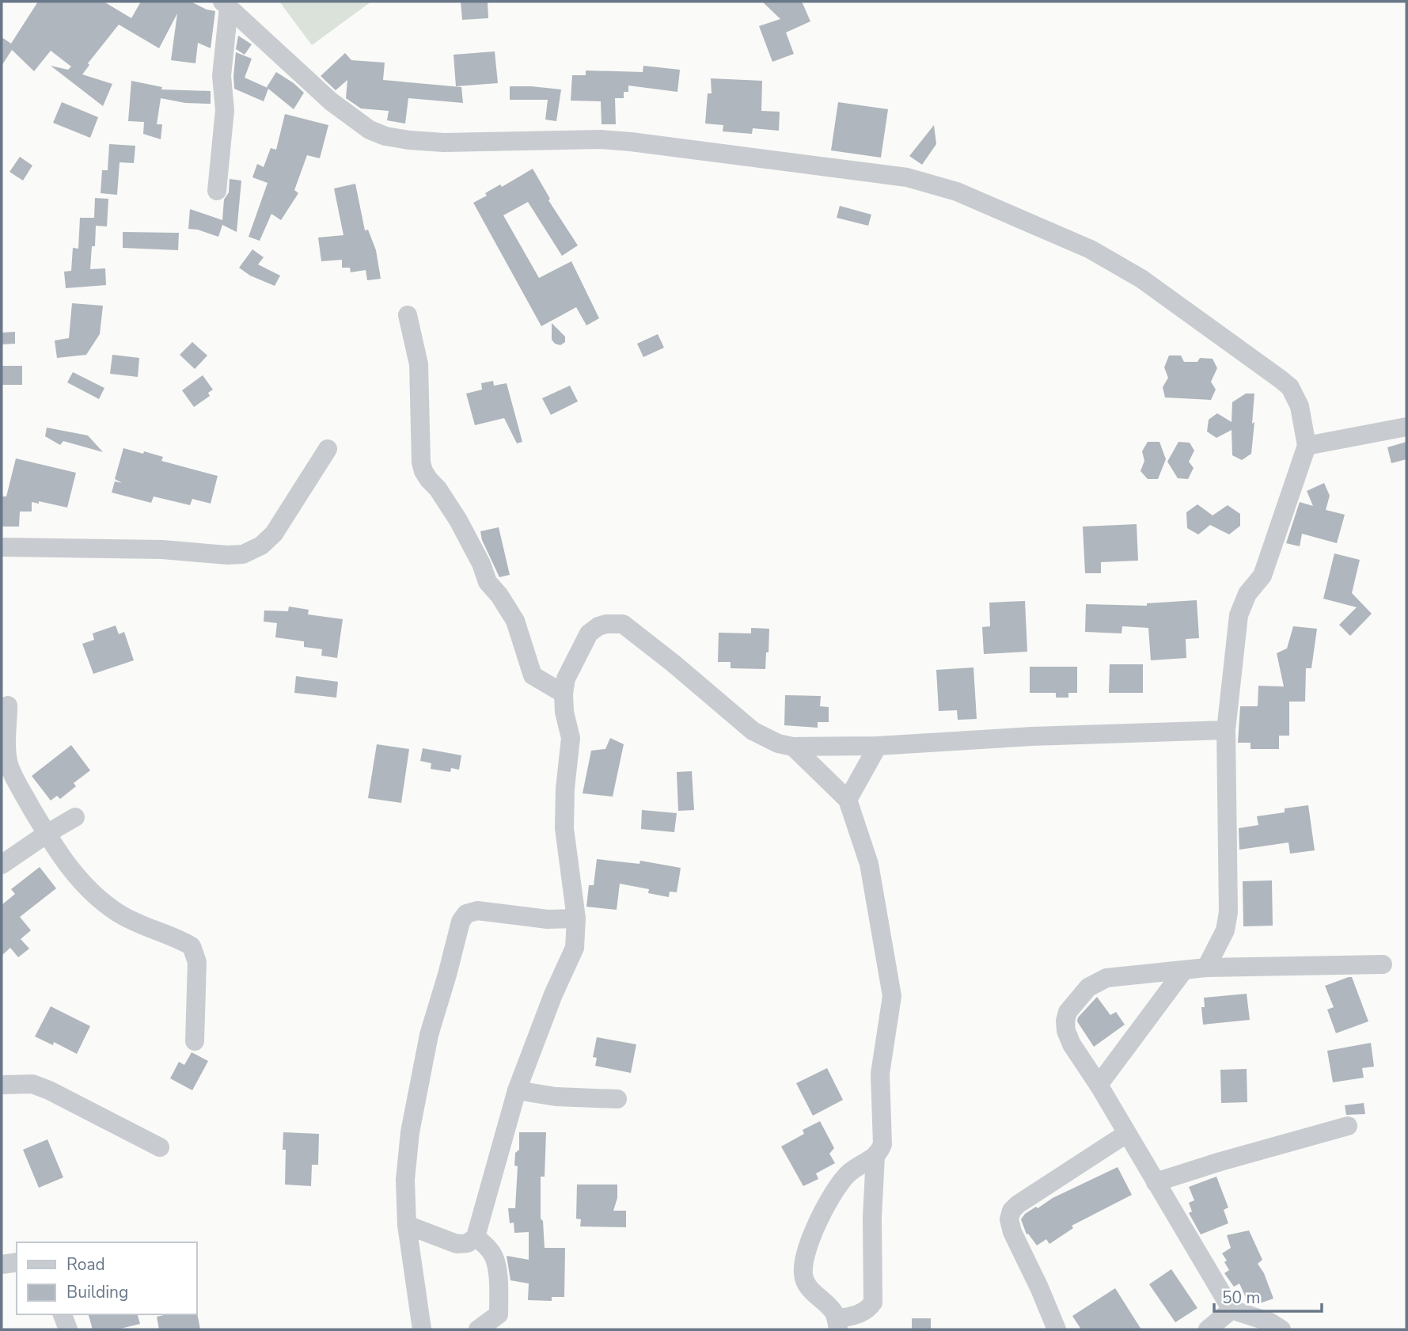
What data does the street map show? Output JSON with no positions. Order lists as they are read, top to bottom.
{
  "legend": ["Road", "Building"],
  "scale_bar": "50 m"
}
